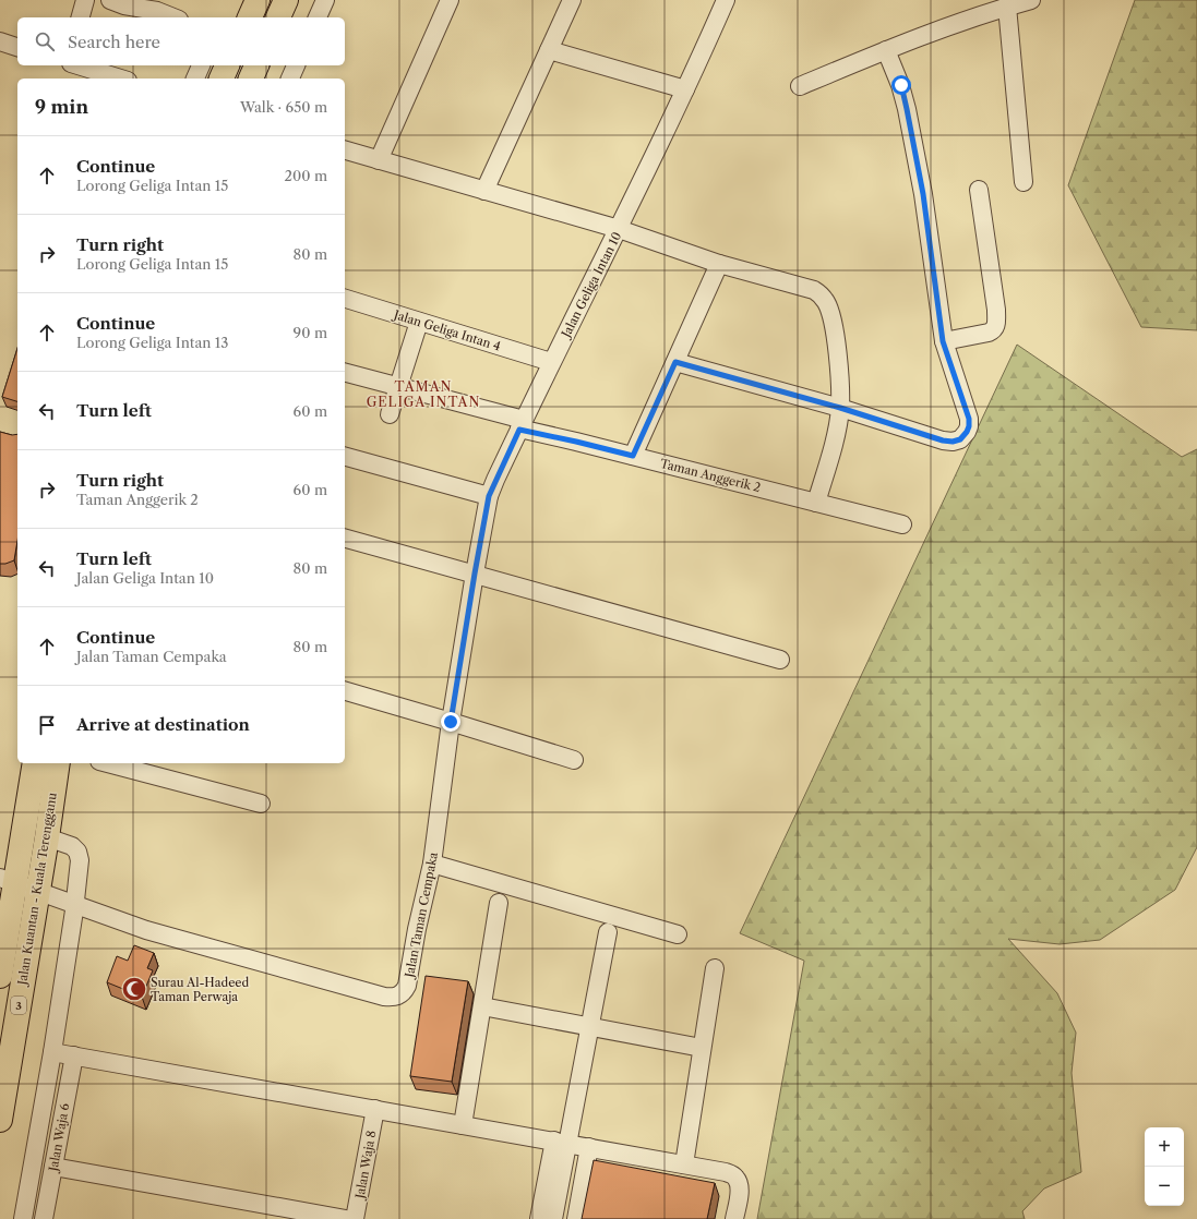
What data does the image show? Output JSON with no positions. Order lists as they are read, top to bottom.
{
  "streets": {
    "highway": ["Jalan Kuantan - Kuala Terengganu", "3"],
    "street": [
      "Jalan Geliga Intan 10",
      "Jalan Geliga Intan 4",
      "Taman Anggerik 2",
      "Jalan Taman Cempaka",
      "Jalan Waja 6",
      "Jalan Waja 8"
    ]
  },
  "crossings": [
    ["Jalan Geliga Intan 10", "Jalan Geliga Intan 4"],
    ["Jalan Geliga Intan 10", "Taman Anggerik 2"],
    ["Jalan Geliga Intan 10", "Jalan Taman Cempaka"]
  ],
  "districts": ["TAMAN GELIGA INTAN"],
  "places": {
    "mosque": ["Surau Al-Hadeed Taman Perwaja"]
  },
  "page": {
    "search": "Search here",
    "heading": ["9 min", "Walk · 650 m"],
    "list": [
      ["Continue", "Lorong Geliga Intan 15", "200 m"],
      ["Turn right", "Lorong Geliga Intan 15", "80 m"],
      ["Continue", "Lorong Geliga Intan 13", "90 m"],
      ["Turn left", "60 m"],
      ["Turn right", "Taman Anggerik 2", "60 m"],
      ["Turn left", "Jalan Geliga Intan 10", "80 m"],
      ["Continue", "Jalan Taman Cempaka", "80 m"],
      "Arrive at destination"
    ],
    "map_buttons": ["+", "−"]
  }
}
